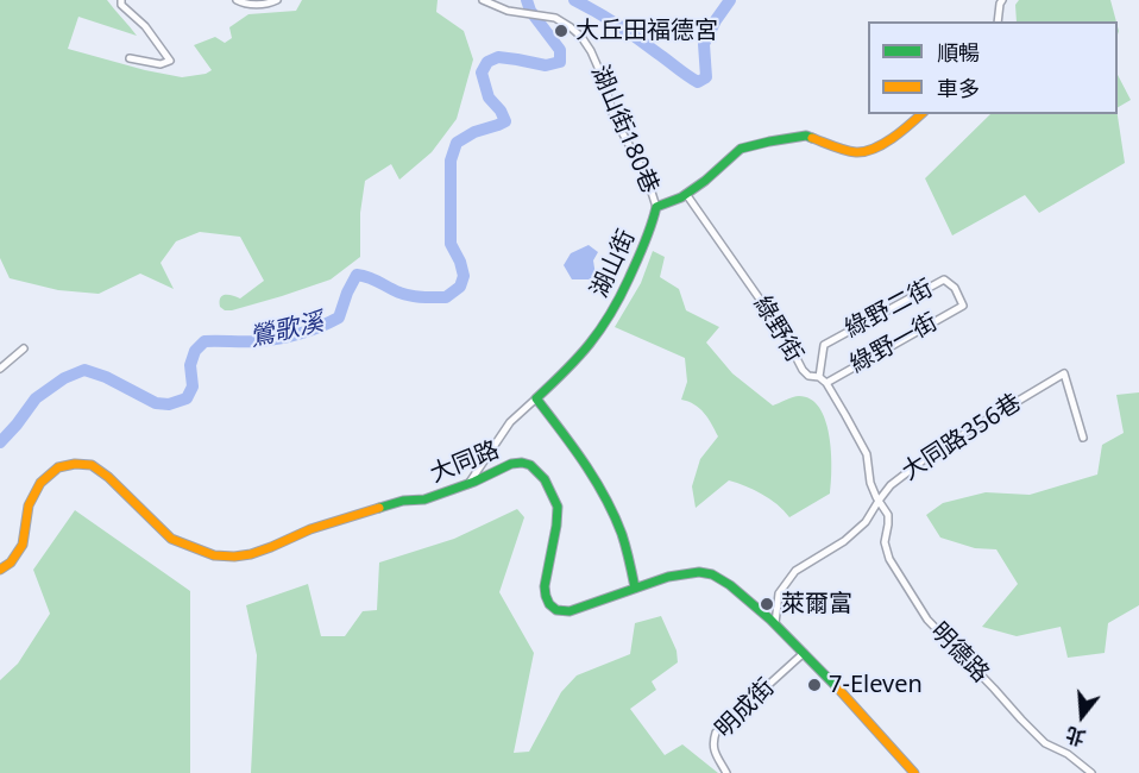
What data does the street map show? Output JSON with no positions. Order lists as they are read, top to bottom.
{
  "streets": {
    "street": [
      "湖山街180巷",
      "湖山街",
      "綠野二街",
      "綠野街",
      "綠野一街",
      "大同路356巷",
      "大同路",
      "明德路",
      "明成街"
    ]
  },
  "crossings": [
    ["湖山街180巷", "湖山街"],
    ["湖山街", "綠野街"],
    ["綠野二街", "綠野街"],
    ["綠野二街", "綠野一街"],
    ["綠野街", "綠野一街"],
    ["綠野街", "大同路356巷"],
    ["綠野街", "明德路"],
    ["大同路356巷", "大同路"],
    ["大同路356巷", "明德路"],
    ["大同路", "明成街"]
  ],
  "water": ["鶯歌溪"],
  "places": ["大丘田福德宮", "萊爾富", "7-Eleven"],
  "legend": ["順暢", "車多"],
  "north": "bottom"
}
